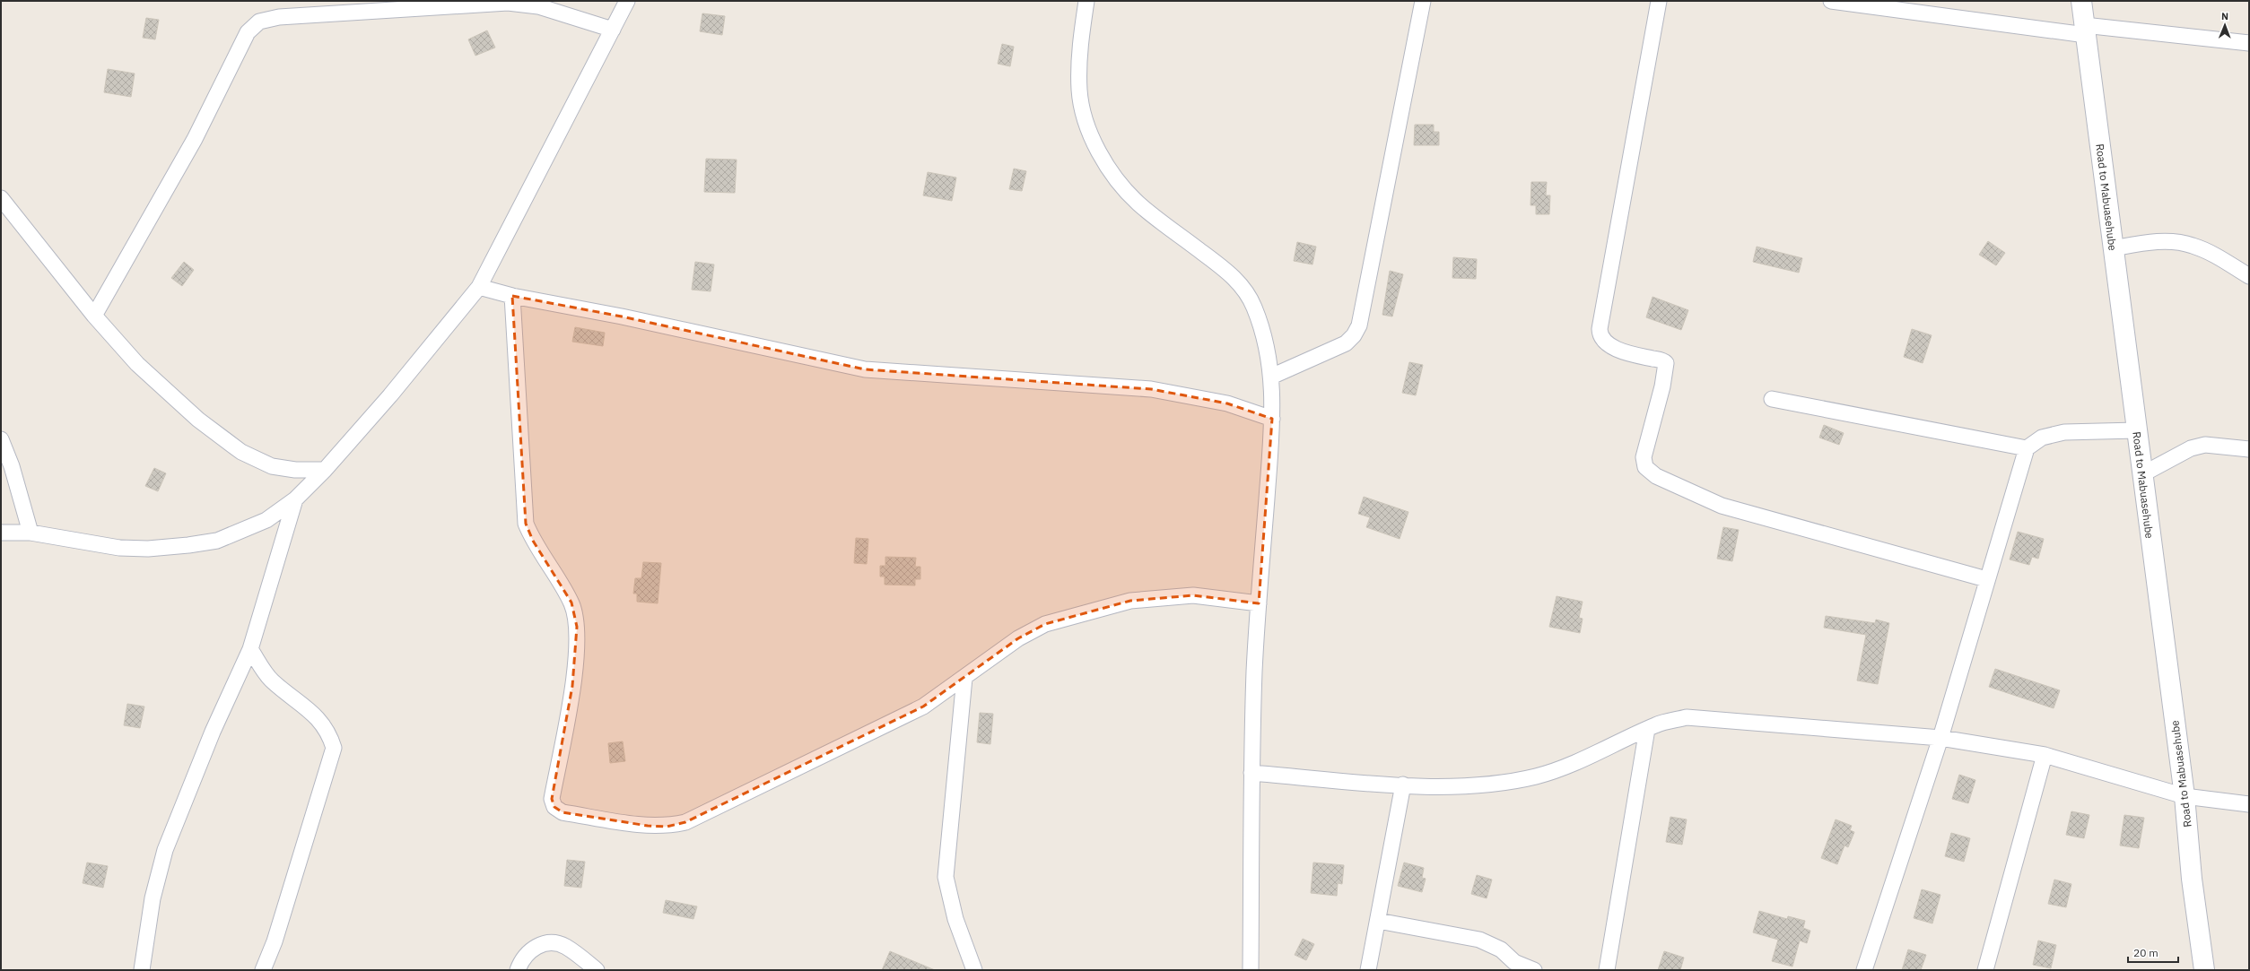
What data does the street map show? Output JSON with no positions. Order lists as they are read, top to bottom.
{
  "streets": {
    "main road": ["Road to Mabuasehube"]
  },
  "scale_bar": "20 m",
  "north": "top"
}
